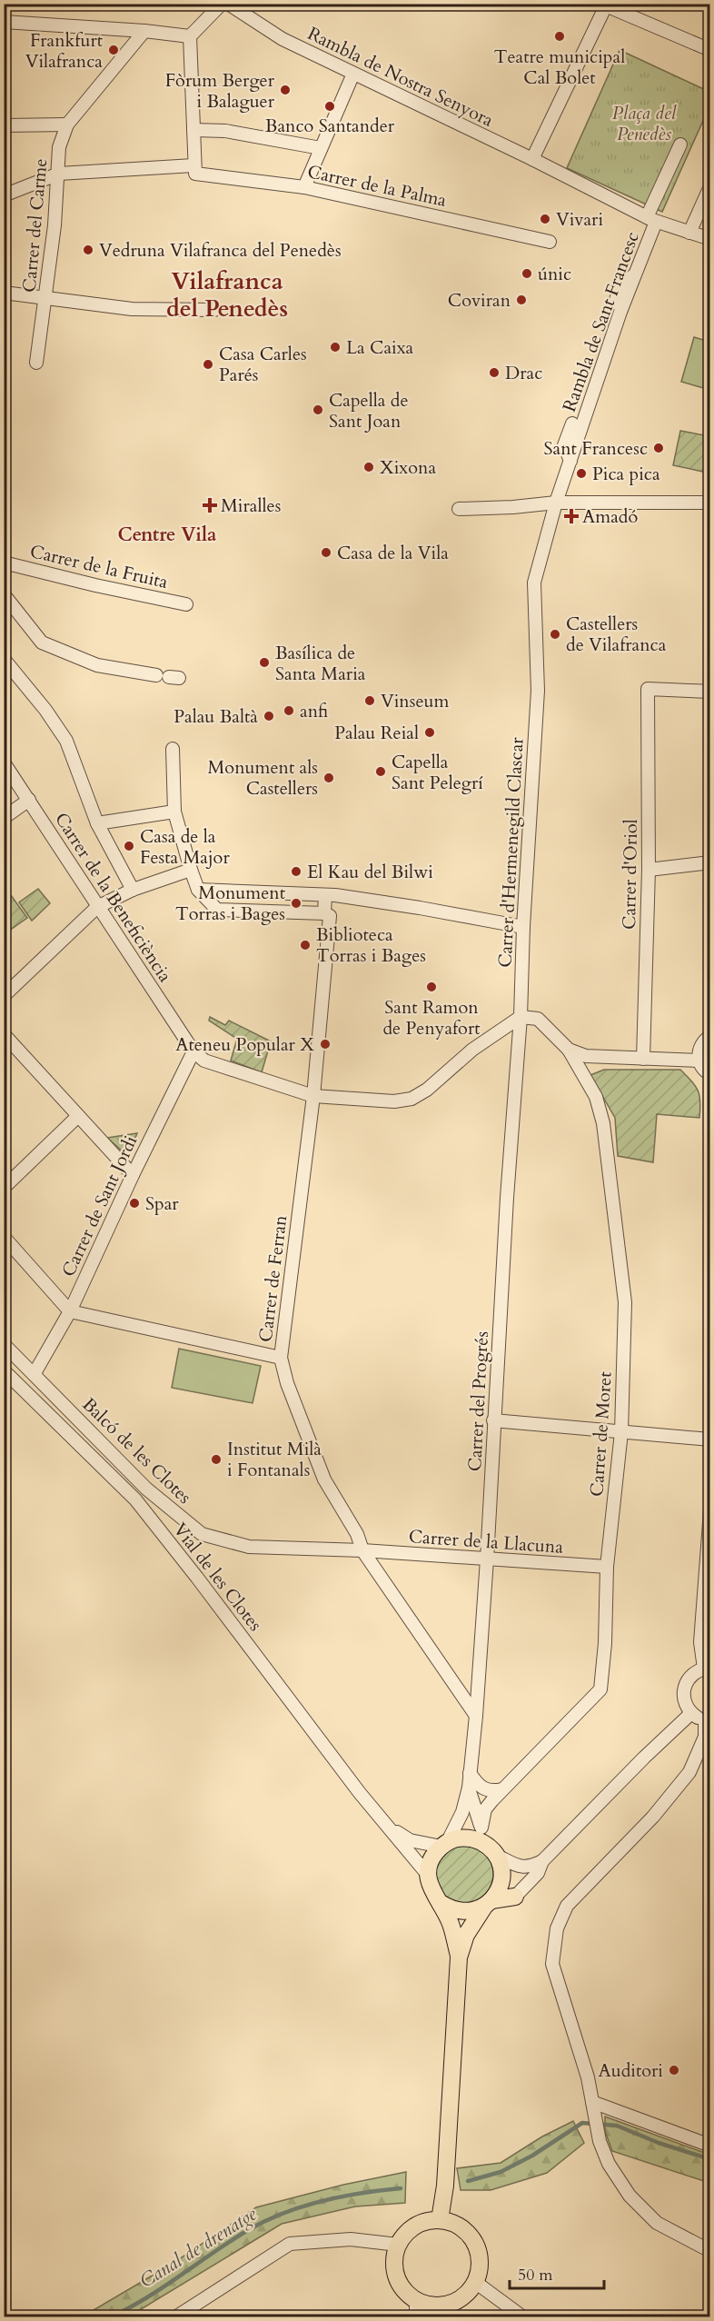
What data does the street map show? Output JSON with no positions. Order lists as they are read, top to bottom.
{
  "streets": {
    "street": [
      "Rambla de Nostra Senyora",
      "Carrer de la Palma",
      "Carrer del Carme",
      "Rambla de Sant Francesc",
      "Carrer de la Fruita",
      "Carrer d'Hermenegild Clascar",
      "Carrer d'Oriol",
      "Carrer de la Beneficiència",
      "Carrer de Sant Jordi",
      "Carrer de Ferran",
      "Carrer del Progrés",
      "Carrer de Moret",
      "Balcó de les Clotes",
      "Carrer de la Llacuna",
      "Vial de les Clotes"
    ]
  },
  "crossings": [
    ["Rambla de Nostra Senyora", "Rambla de Sant Francesc"],
    ["Carrer de la Palma", "Carrer del Carme"],
    ["Rambla de Sant Francesc", "Carrer d'Hermenegild Clascar"],
    ["Carrer d'Hermenegild Clascar", "Carrer del Progrés"],
    ["Carrer d'Hermenegild Clascar", "Carrer de Moret"],
    ["Carrer de la Beneficiència", "Carrer de Sant Jordi"],
    ["Carrer de Sant Jordi", "Balcó de les Clotes"],
    ["Carrer de Ferran", "Carrer del Progrés"],
    ["Carrer de Ferran", "Balcó de les Clotes"],
    ["Carrer de Ferran", "Carrer de la Llacuna"],
    ["Carrer del Progrés", "Carrer de Moret"],
    ["Carrer del Progrés", "Carrer de la Llacuna"],
    ["Carrer del Progrés", "Vial de les Clotes"],
    ["Carrer de Moret", "Carrer de la Llacuna"],
    ["Balcó de les Clotes", "Carrer de la Llacuna"]
  ],
  "districts": ["Vilafranca del Penedès", "Centre Vila"],
  "water": ["Canal de drenatge"],
  "parks": ["Plaça del Penedès"],
  "places": {
    "other": [
      "Teatre municipal Cal Bolet",
      "Frankfurt Vilafranca",
      "Fòrum Berger i Balaguer",
      "Banco Santander",
      "Vivari",
      "Vedruna Vilafranca del Penedès",
      "únic",
      "Coviran",
      "La Caixa",
      "Casa Carles Parés",
      "Drac",
      "Capella de Sant Joan",
      "Sant Francesc",
      "Xixona",
      "Pica pica",
      "Casa de la Vila",
      "Castellers de Vilafranca",
      "Basílica de Santa Maria",
      "Vinseum",
      "anfi",
      "Palau Baltà",
      "Palau Reial",
      "Capella Sant Pelegrí",
      "Monument als Castellers",
      "Casa de la Festa Major",
      "El Kau del Bilwi",
      "Monument Torras i Bages",
      "Biblioteca Torras i Bages",
      "Sant Ramon de Penyafort",
      "Ateneu Popular X",
      "Spar",
      "Institut Milà i Fontanals",
      "Auditori"
    ],
    "health": ["Miralles", "Amadó"]
  },
  "scale_bar": "50 m"
}
